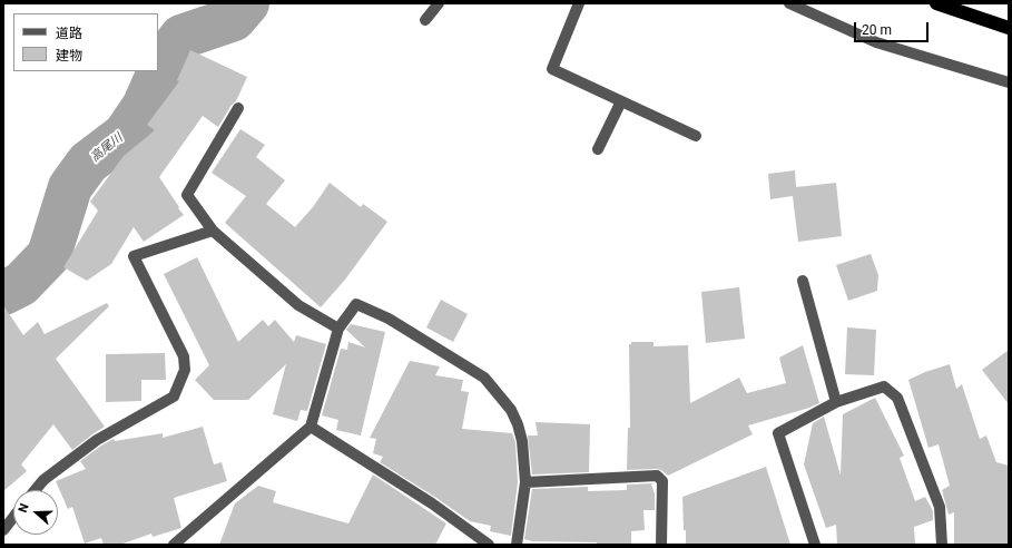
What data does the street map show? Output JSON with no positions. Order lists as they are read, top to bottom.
{
  "water": ["高尾川"],
  "legend": ["道路", "建物"],
  "scale_bar": "20 m",
  "north": "left"
}
